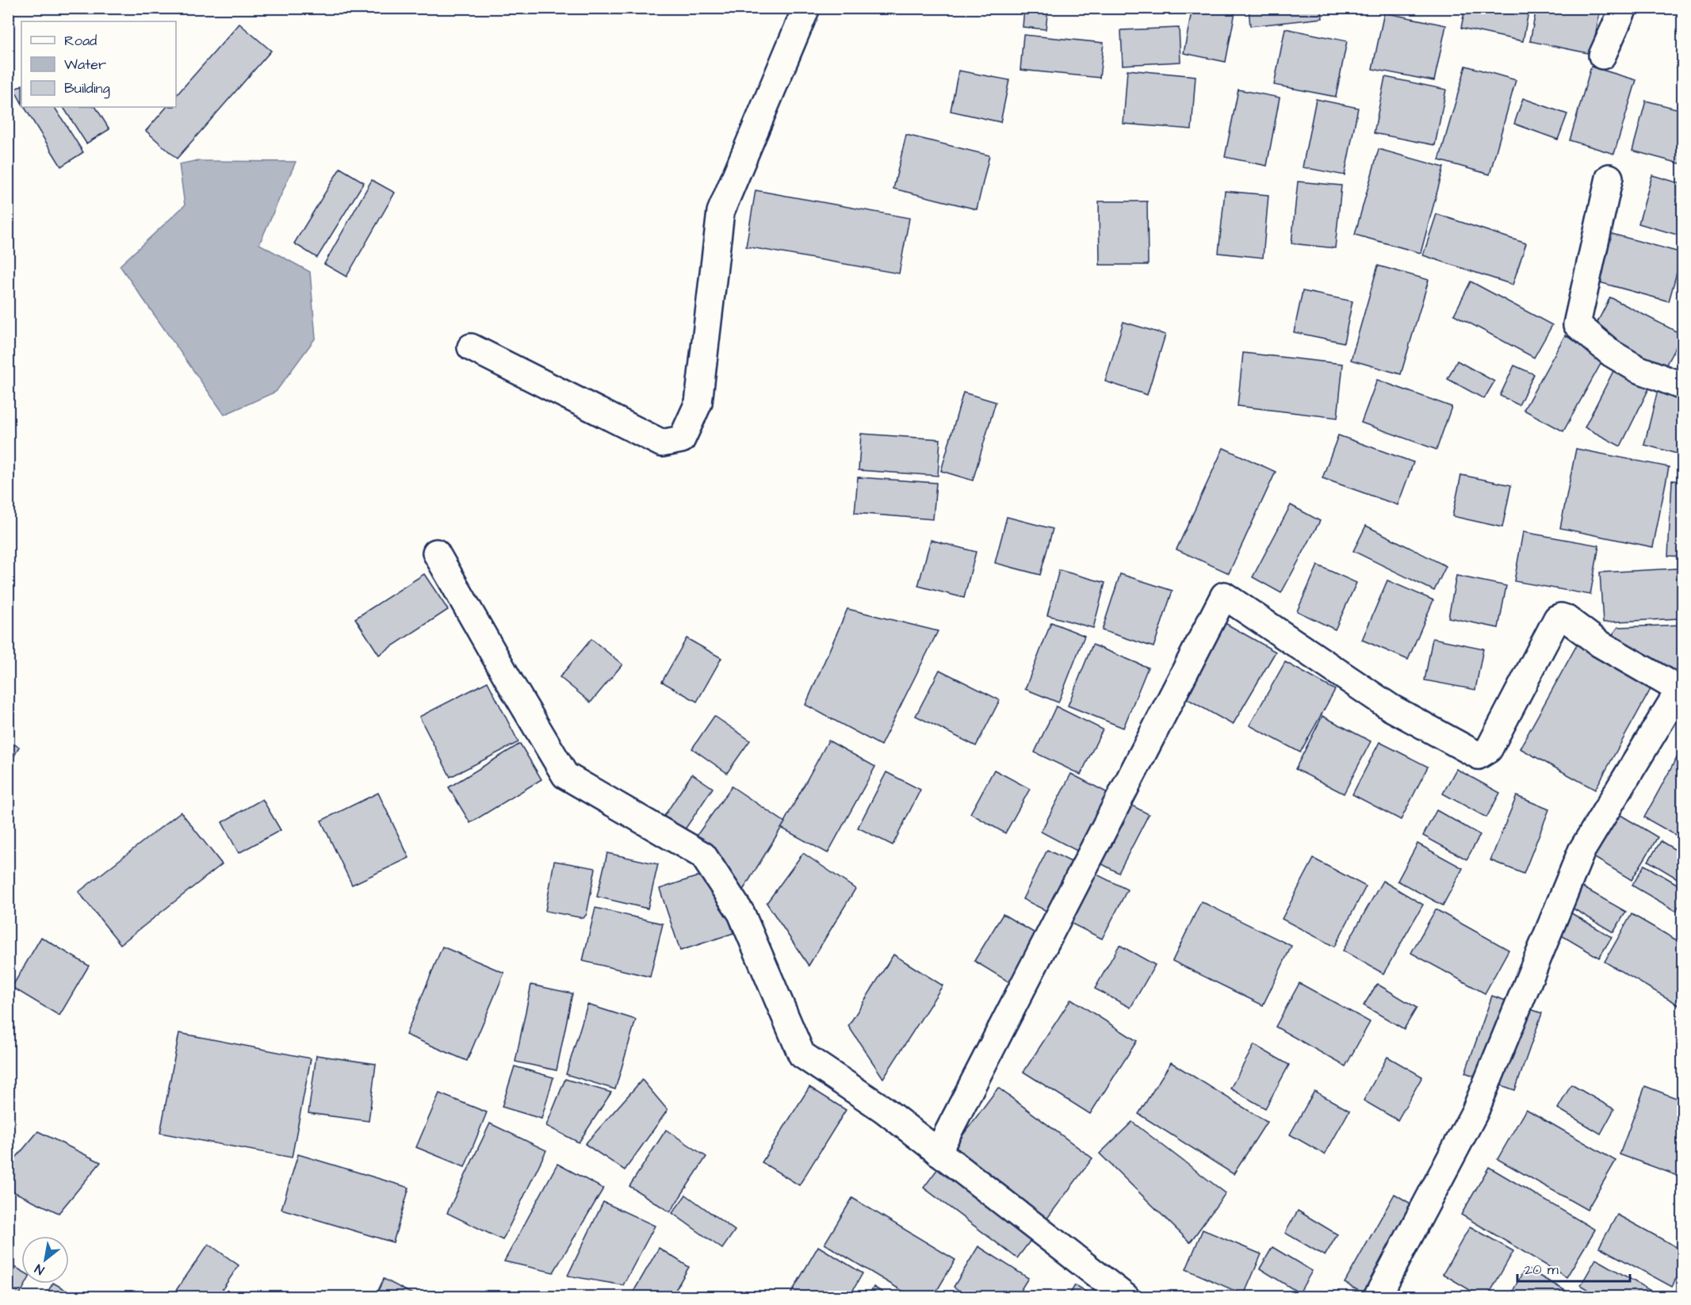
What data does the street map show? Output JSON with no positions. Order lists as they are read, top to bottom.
{
  "legend": ["Road", "Water", "Building"],
  "scale_bar": "20 m",
  "north": "bottom left"
}
